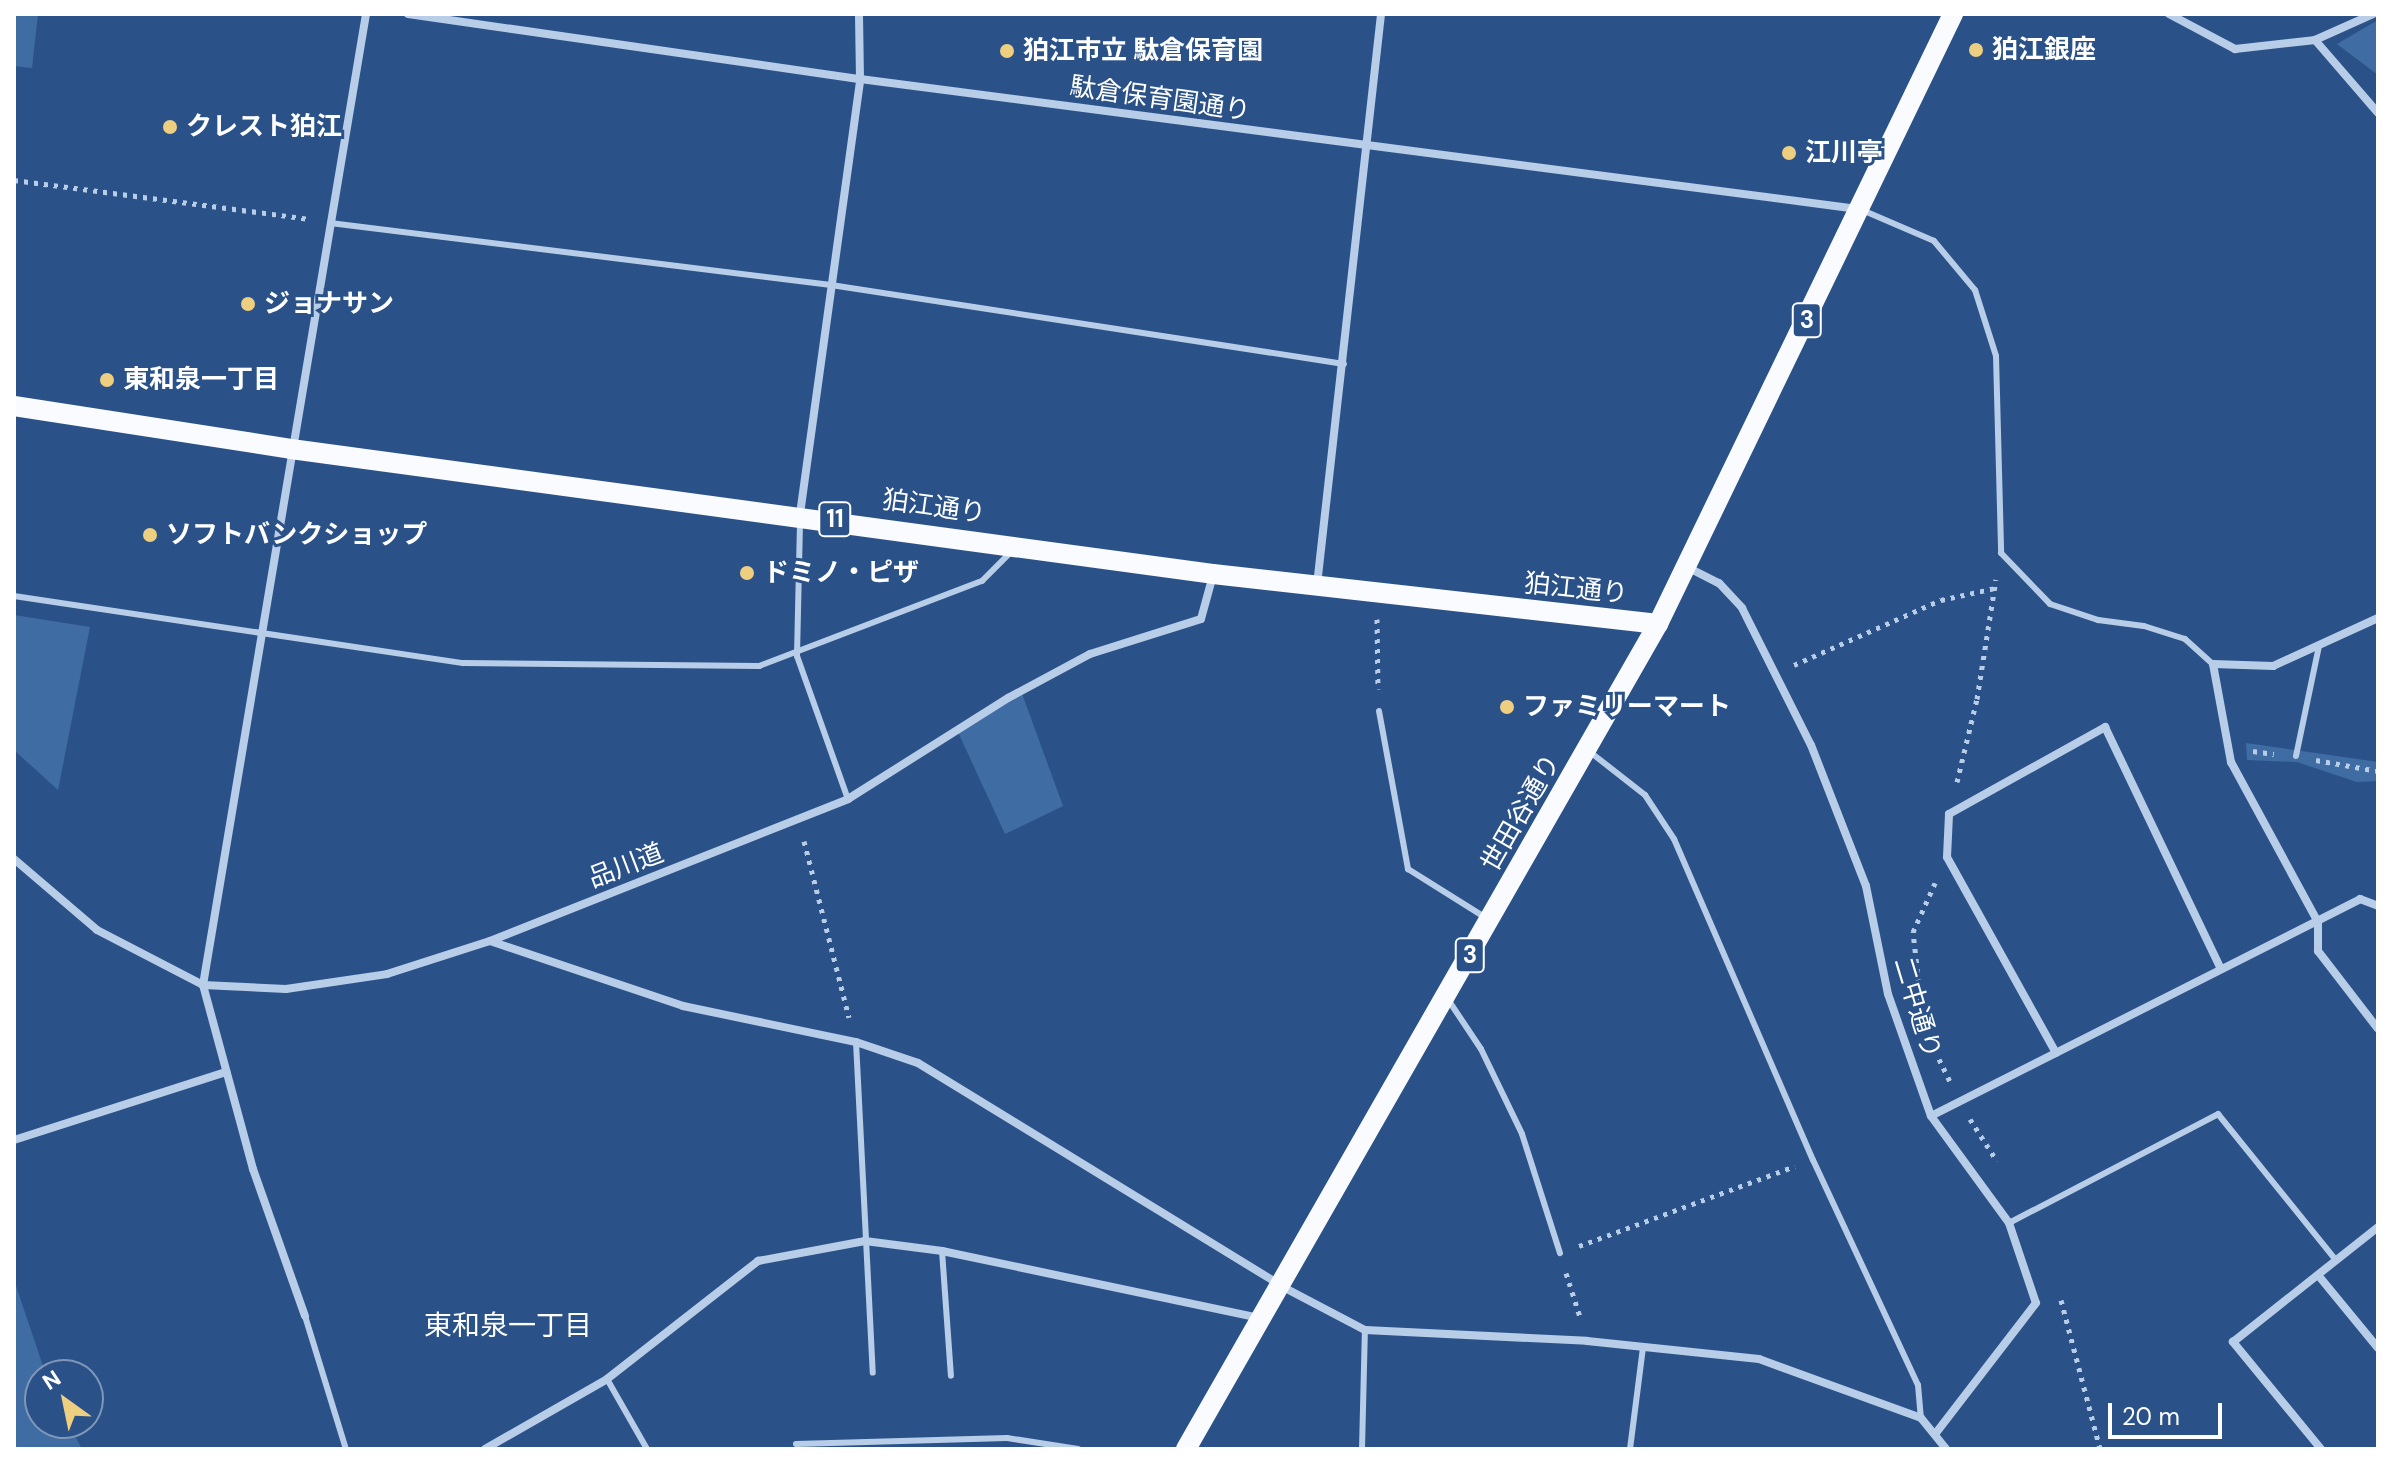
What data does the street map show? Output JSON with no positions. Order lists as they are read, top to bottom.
{
  "streets": {
    "main road": [
      "3",
      "狛江通り",
      "11",
      "世田谷通り"
    ],
    "street": ["駄倉保育園通り", "品川道", "二中通り"]
  },
  "crossings": [
    ["駄倉保育園通り", "世田谷通り"],
    ["狛江通り", "世田谷通り"],
    ["狛江通り", "品川道"],
    ["世田谷通り", "二中通り"]
  ],
  "districts": ["東和泉一丁目"],
  "places": [
    "狛江銀座",
    "狛江市立 駄倉保育園",
    "クレスト狛江",
    "江川亭",
    "ジョナサン",
    "東和泉一丁目",
    "ソフトバンクショップ",
    "ドミノ・ピザ",
    "ファミリーマート"
  ],
  "scale_bar": "20 m",
  "north": "top left"
}
